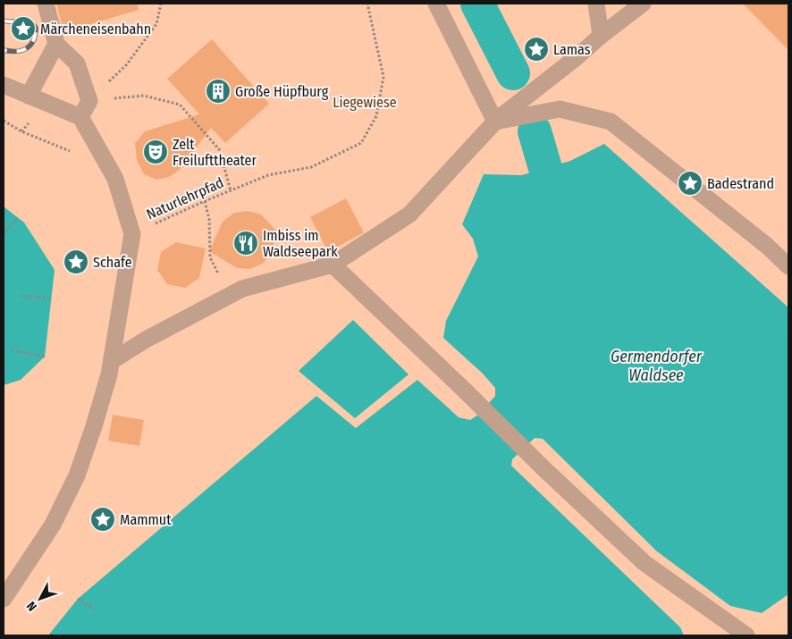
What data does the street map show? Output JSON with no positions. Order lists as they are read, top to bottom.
{
  "streets": {
    "path": ["Naturlehrpfad"]
  },
  "water": ["Germendorfer Waldsee"],
  "parks": ["Liegewiese"],
  "places": {
    "place": [
      "Märcheneisenbahn",
      "Lamas",
      "Badestrand",
      "Schafe",
      "Mammut"
    ],
    "building": ["Große Hüpfburg"],
    "theatre": ["Zelt Freilufttheater"],
    "restaurant": ["Imbiss im Waldseepark"]
  },
  "north": "bottom left"
}
